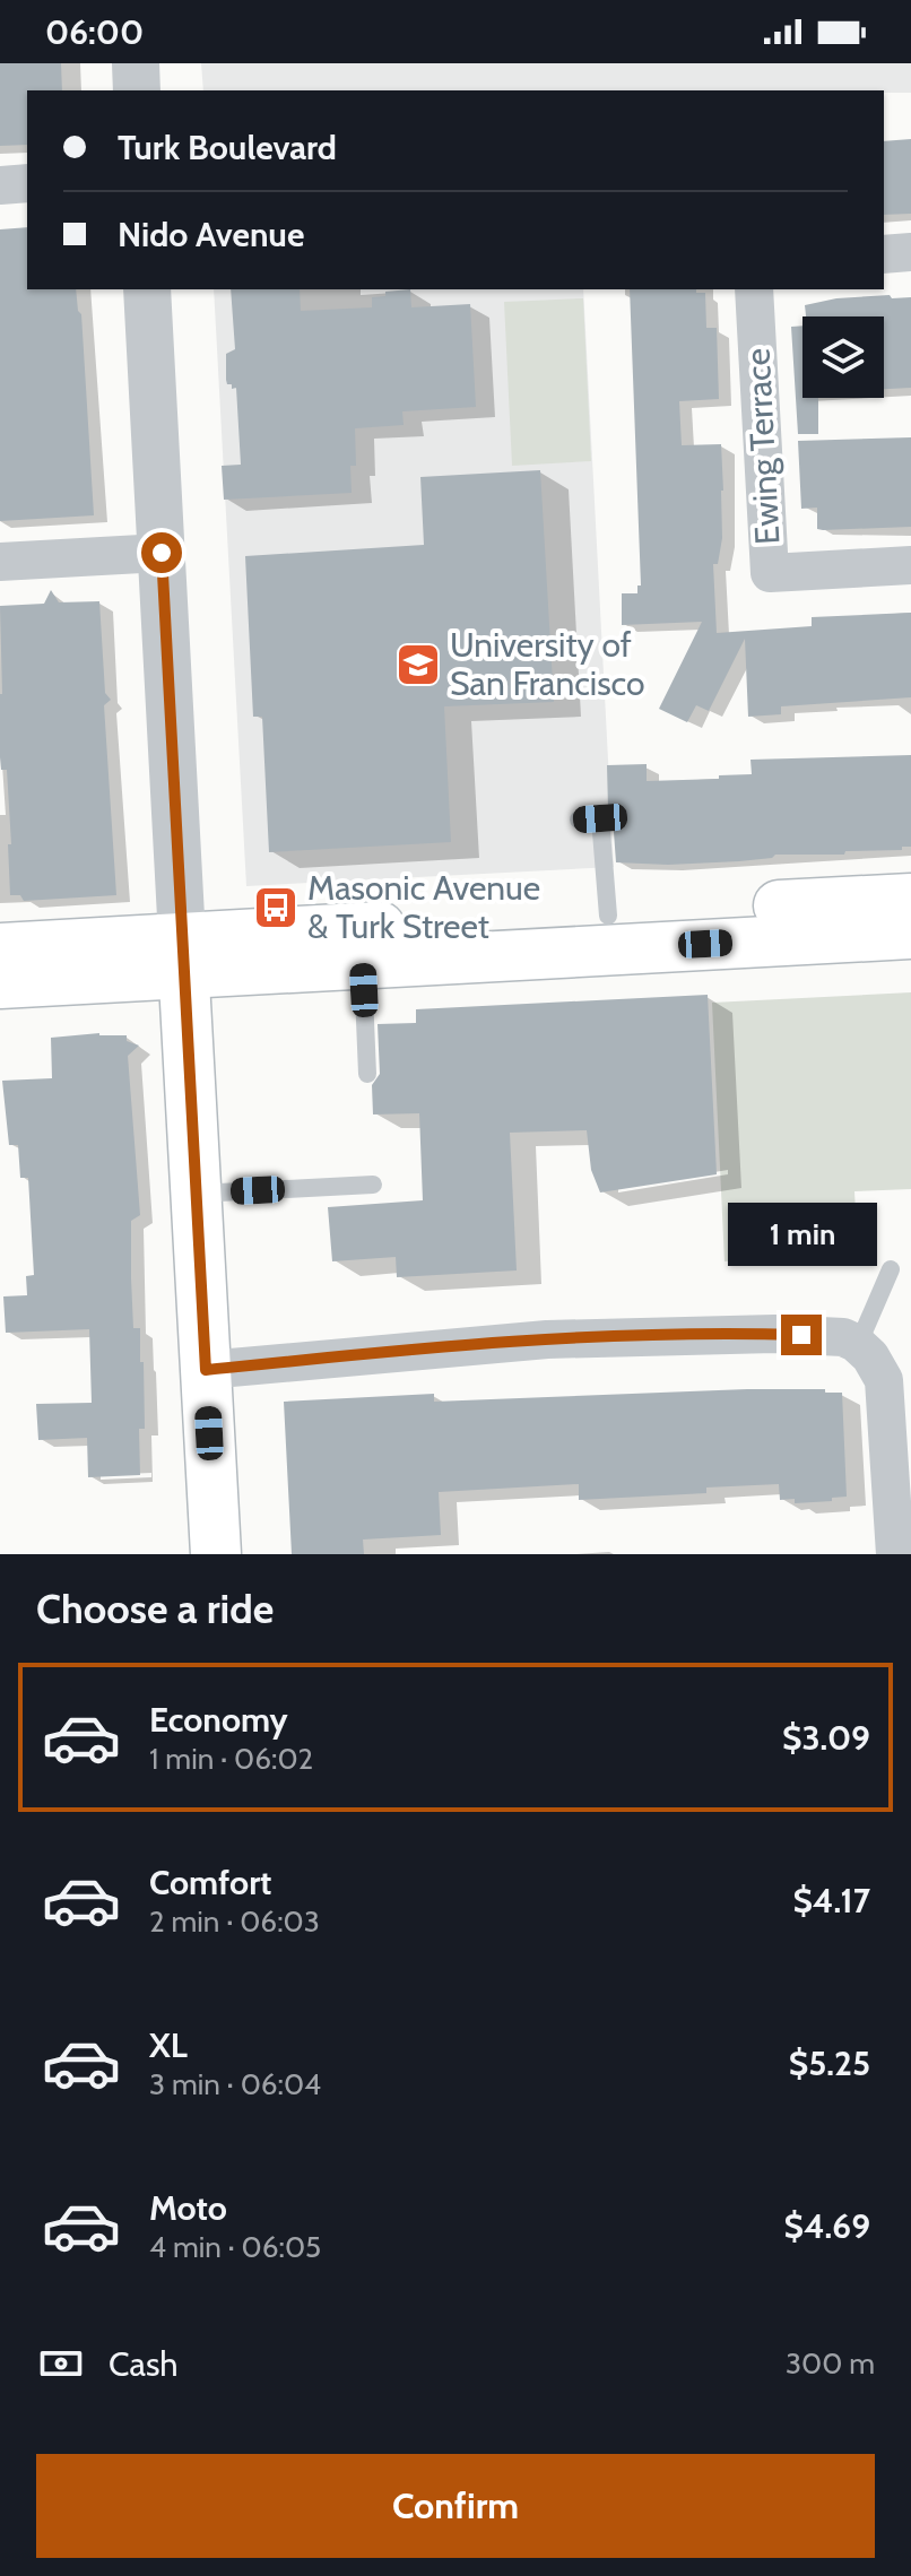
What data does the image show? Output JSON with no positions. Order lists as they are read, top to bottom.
{
  "streets": {
    "street": ["Ewing Terrace"]
  },
  "places": {
    "school or university": ["University of San Francisco"],
    "bus stop": ["Masonic Avenue & Turk Street"]
  },
  "page": {
    "status": "06:00",
    "banner": ["Turk Boulevard", "Nido Avenue"],
    "bubble": "1 min",
    "heading": "Choose a ride",
    "list": [
      {
        "name": "Economy",
        "note": "1 min · 06:02",
        "value": "$3.09"
      },
      {
        "name": "Comfort",
        "note": "2 min · 06:03",
        "value": "$4.17"
      },
      {
        "name": "XL",
        "note": "3 min · 06:04",
        "value": "$5.25"
      },
      {
        "name": "Moto",
        "note": "4 min · 06:05",
        "value": "$4.69"
      }
    ],
    "pay": ["Cash", "300 m"],
    "buttons": "Confirm"
  }
}
